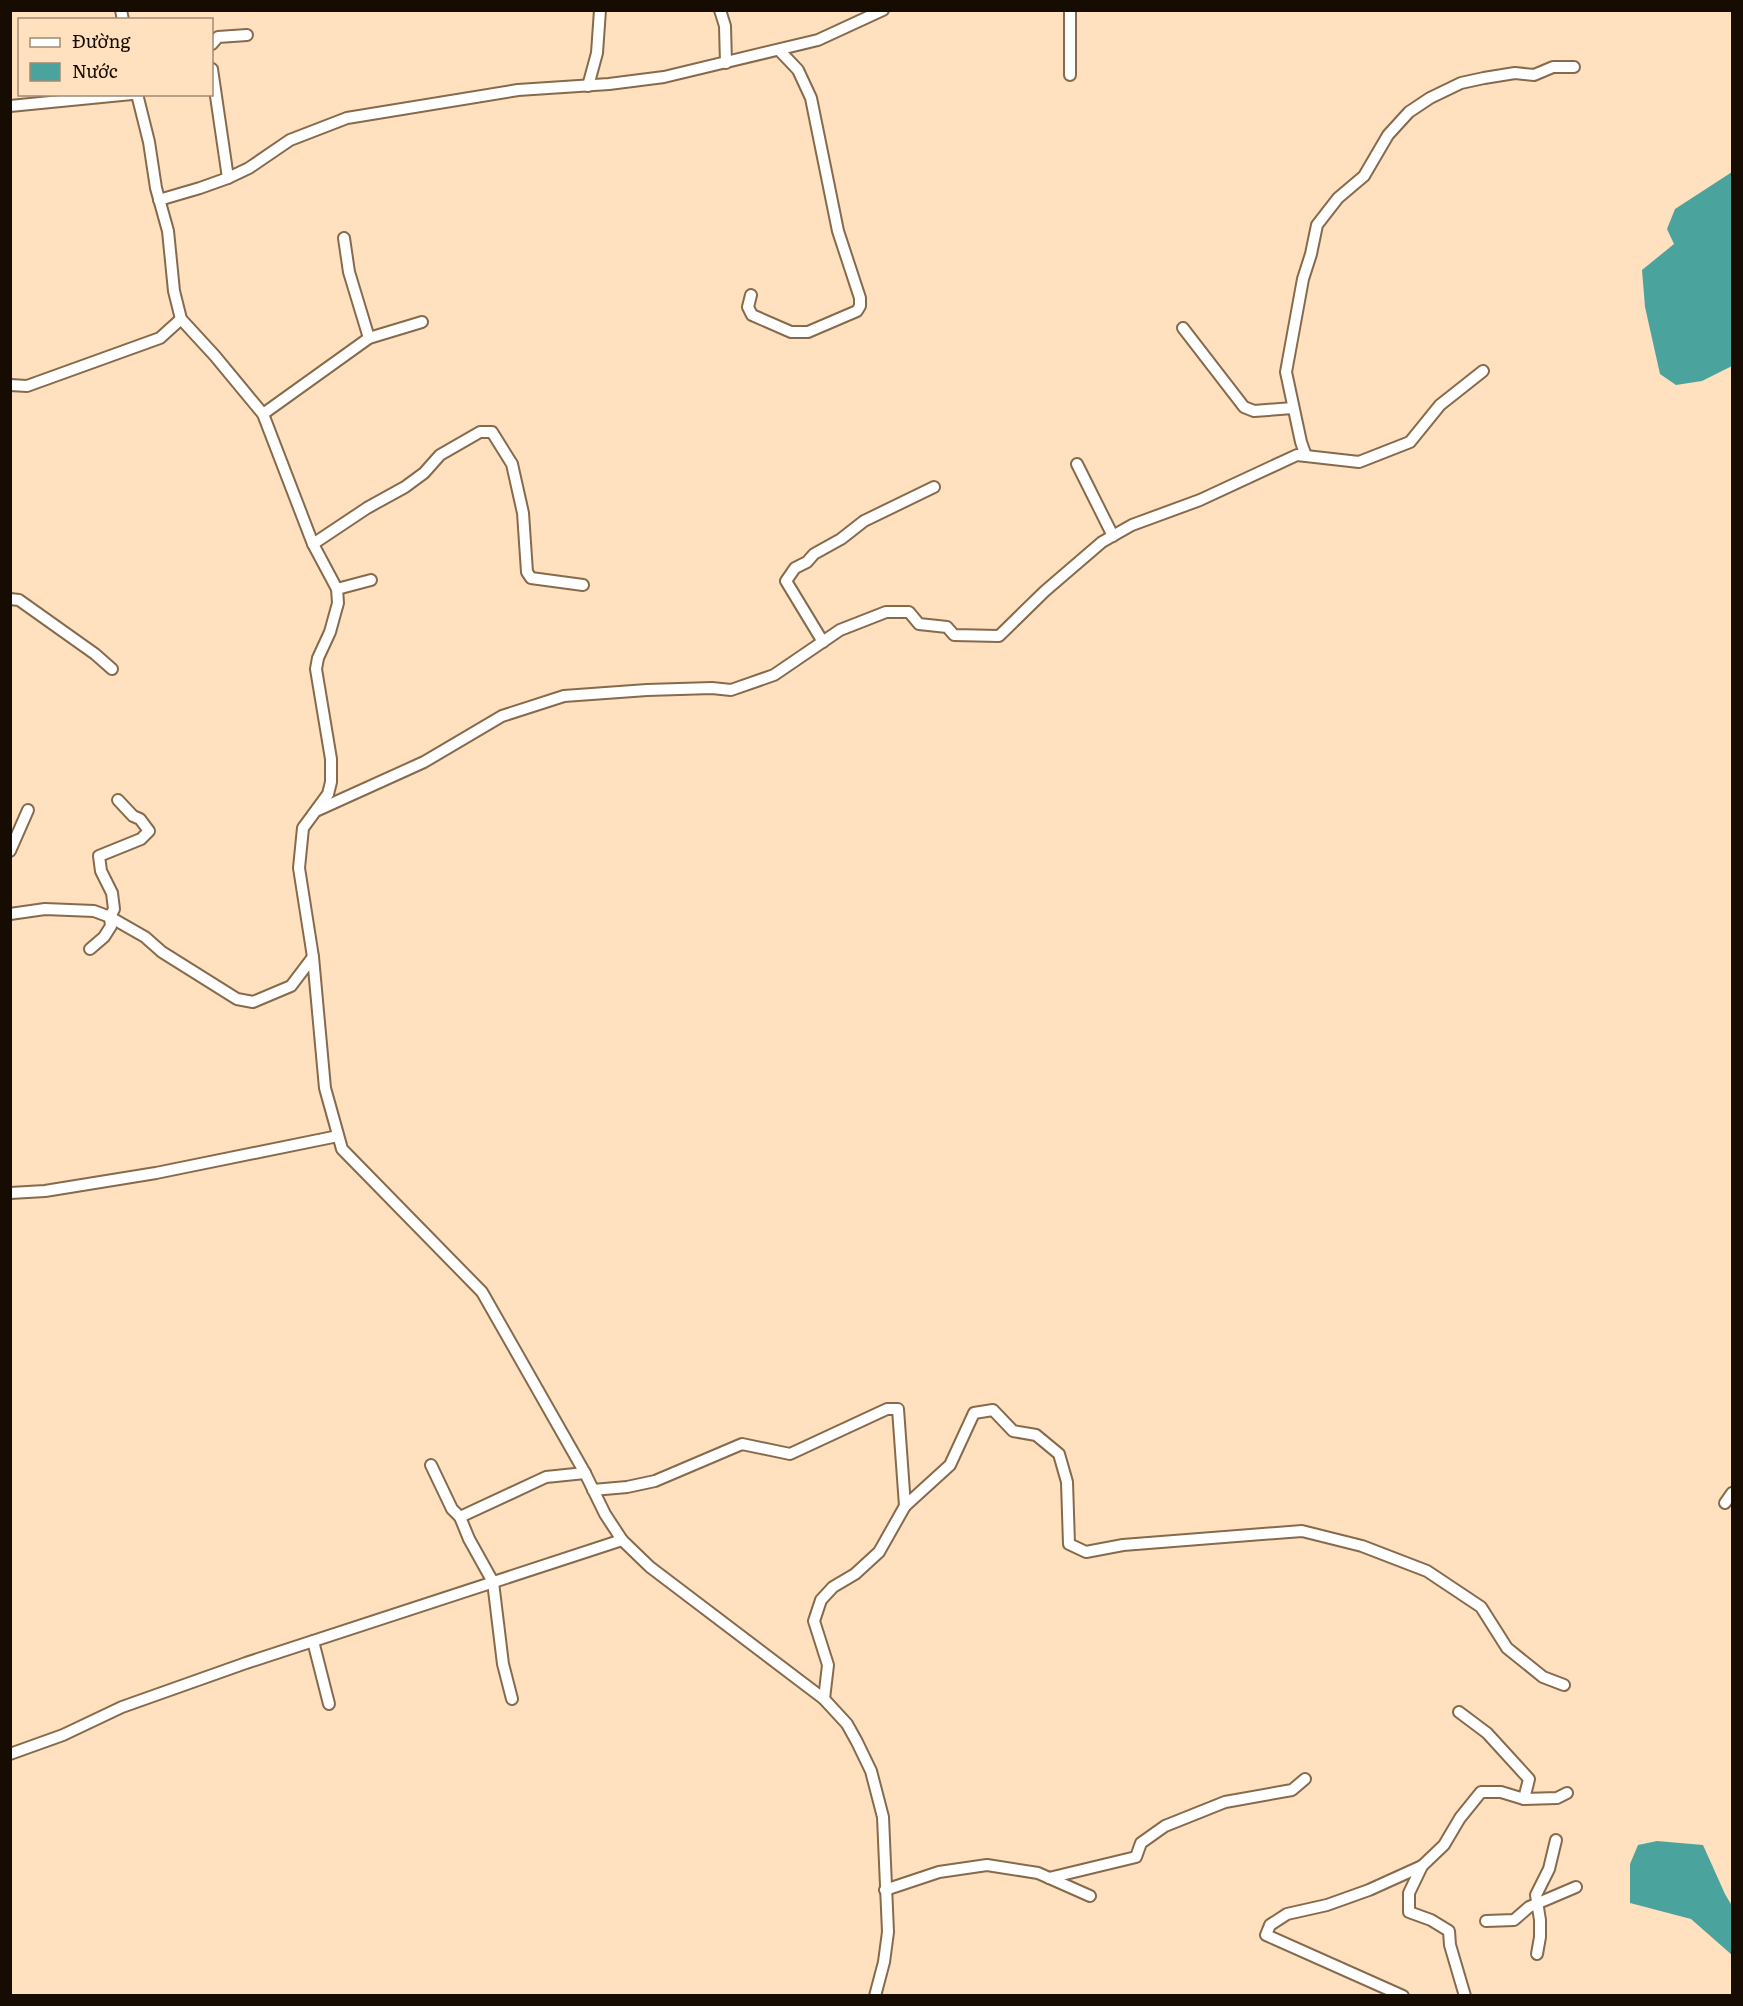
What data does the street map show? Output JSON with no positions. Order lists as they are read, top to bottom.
{
  "legend": ["Đường", "Nước"]
}
